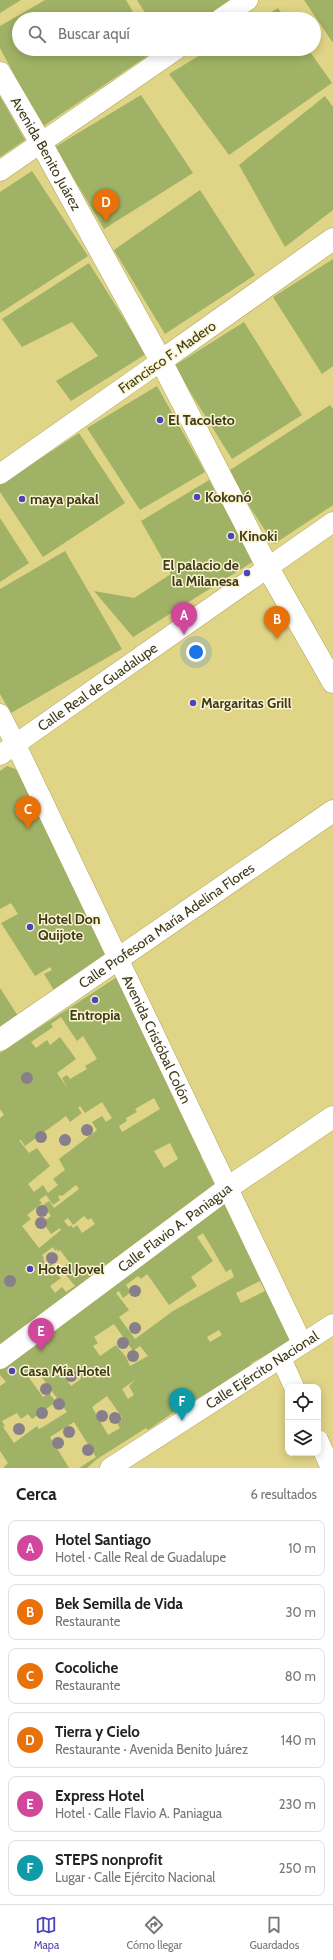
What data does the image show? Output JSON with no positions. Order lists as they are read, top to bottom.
{
  "streets": {
    "street": [
      "Avenida Benito Juárez",
      "Francisco F. Madero",
      "Calle Real de Guadalupe",
      "Calle Profesora María Adelina Flores",
      "Avenida Cristóbal Colón",
      "Calle Flavio A. Paniagua",
      "Calle Ejército Nacional"
    ]
  },
  "crossings": [
    ["Avenida Benito Juárez", "Francisco F. Madero"],
    ["Avenida Benito Juárez", "Calle Real de Guadalupe"],
    ["Calle Real de Guadalupe", "Avenida Cristóbal Colón"],
    ["Calle Profesora María Adelina Flores", "Avenida Cristóbal Colón"],
    ["Avenida Cristóbal Colón", "Calle Flavio A. Paniagua"],
    ["Avenida Cristóbal Colón", "Calle Ejército Nacional"]
  ],
  "places": [
    "El Tacoleto",
    "Kokonó",
    "maya pakal",
    "Kinoki",
    "El palacio de la Milanesa",
    "Margaritas Grill",
    "Hotel Don Quijote",
    "Entropia",
    "Hotel Jovel",
    "Casa Mía Hotel"
  ],
  "page": {
    "search": "Buscar aquí",
    "pins": [
      "D",
      "A",
      "B",
      "C",
      "E",
      "F"
    ],
    "heading": ["Cerca", "6 resultados"],
    "list": [
      {
        "mark": "A",
        "name": "Hotel Santiago",
        "note": "Hotel · Calle Real de Guadalupe",
        "value": "10 m"
      },
      {
        "mark": "B",
        "name": "Bek Semilla de Vida",
        "note": "Restaurante",
        "value": "30 m"
      },
      {
        "mark": "C",
        "name": "Cocoliche",
        "note": "Restaurante",
        "value": "80 m"
      },
      {
        "mark": "D",
        "name": "Tierra y Cielo",
        "note": "Restaurante · Avenida Benito Juárez",
        "value": "140 m"
      },
      {
        "mark": "E",
        "name": "Express Hotel",
        "note": "Hotel · Calle Flavio A. Paniagua",
        "value": "230 m"
      },
      {
        "mark": "F",
        "name": "STEPS nonprofit",
        "note": "Lugar · Calle Ejército Nacional",
        "value": "250 m"
      }
    ],
    "nav": ["Mapa", "Cómo llegar", "Guardados"]
  }
}
